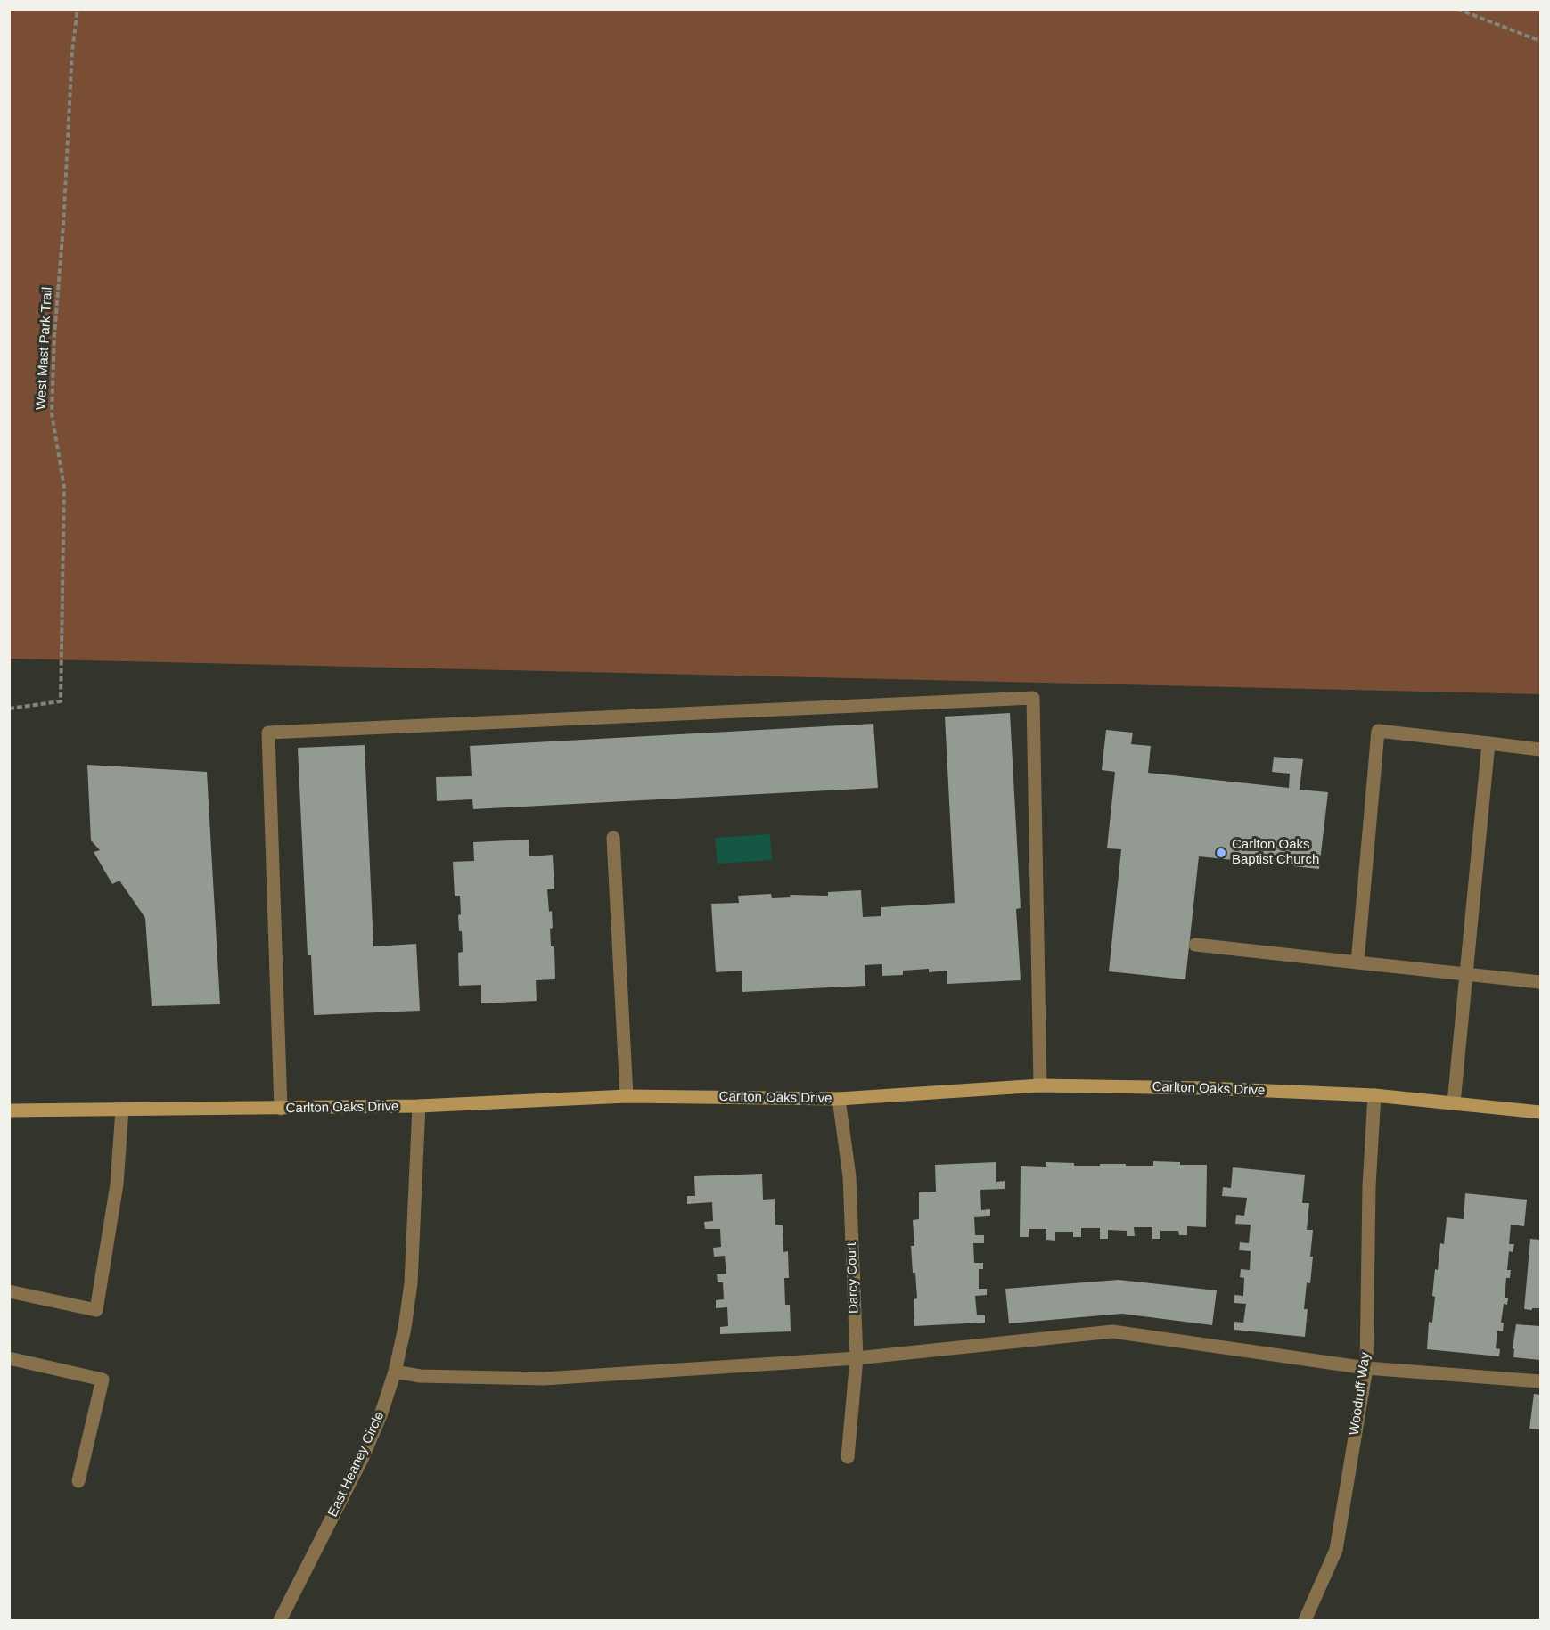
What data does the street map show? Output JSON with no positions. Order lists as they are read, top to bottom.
{
  "streets": {
    "main road": ["Carlton Oaks Drive"],
    "street": ["Darcy Court", "Woodruff Way", "East Heaney Circle"],
    "path": ["West Mast Park Trail"]
  },
  "crossings": [
    ["Carlton Oaks Drive", "Darcy Court"],
    ["Carlton Oaks Drive", "Woodruff Way"],
    ["Carlton Oaks Drive", "East Heaney Circle"]
  ],
  "places": ["Carlton Oaks Baptist Church"]
}
